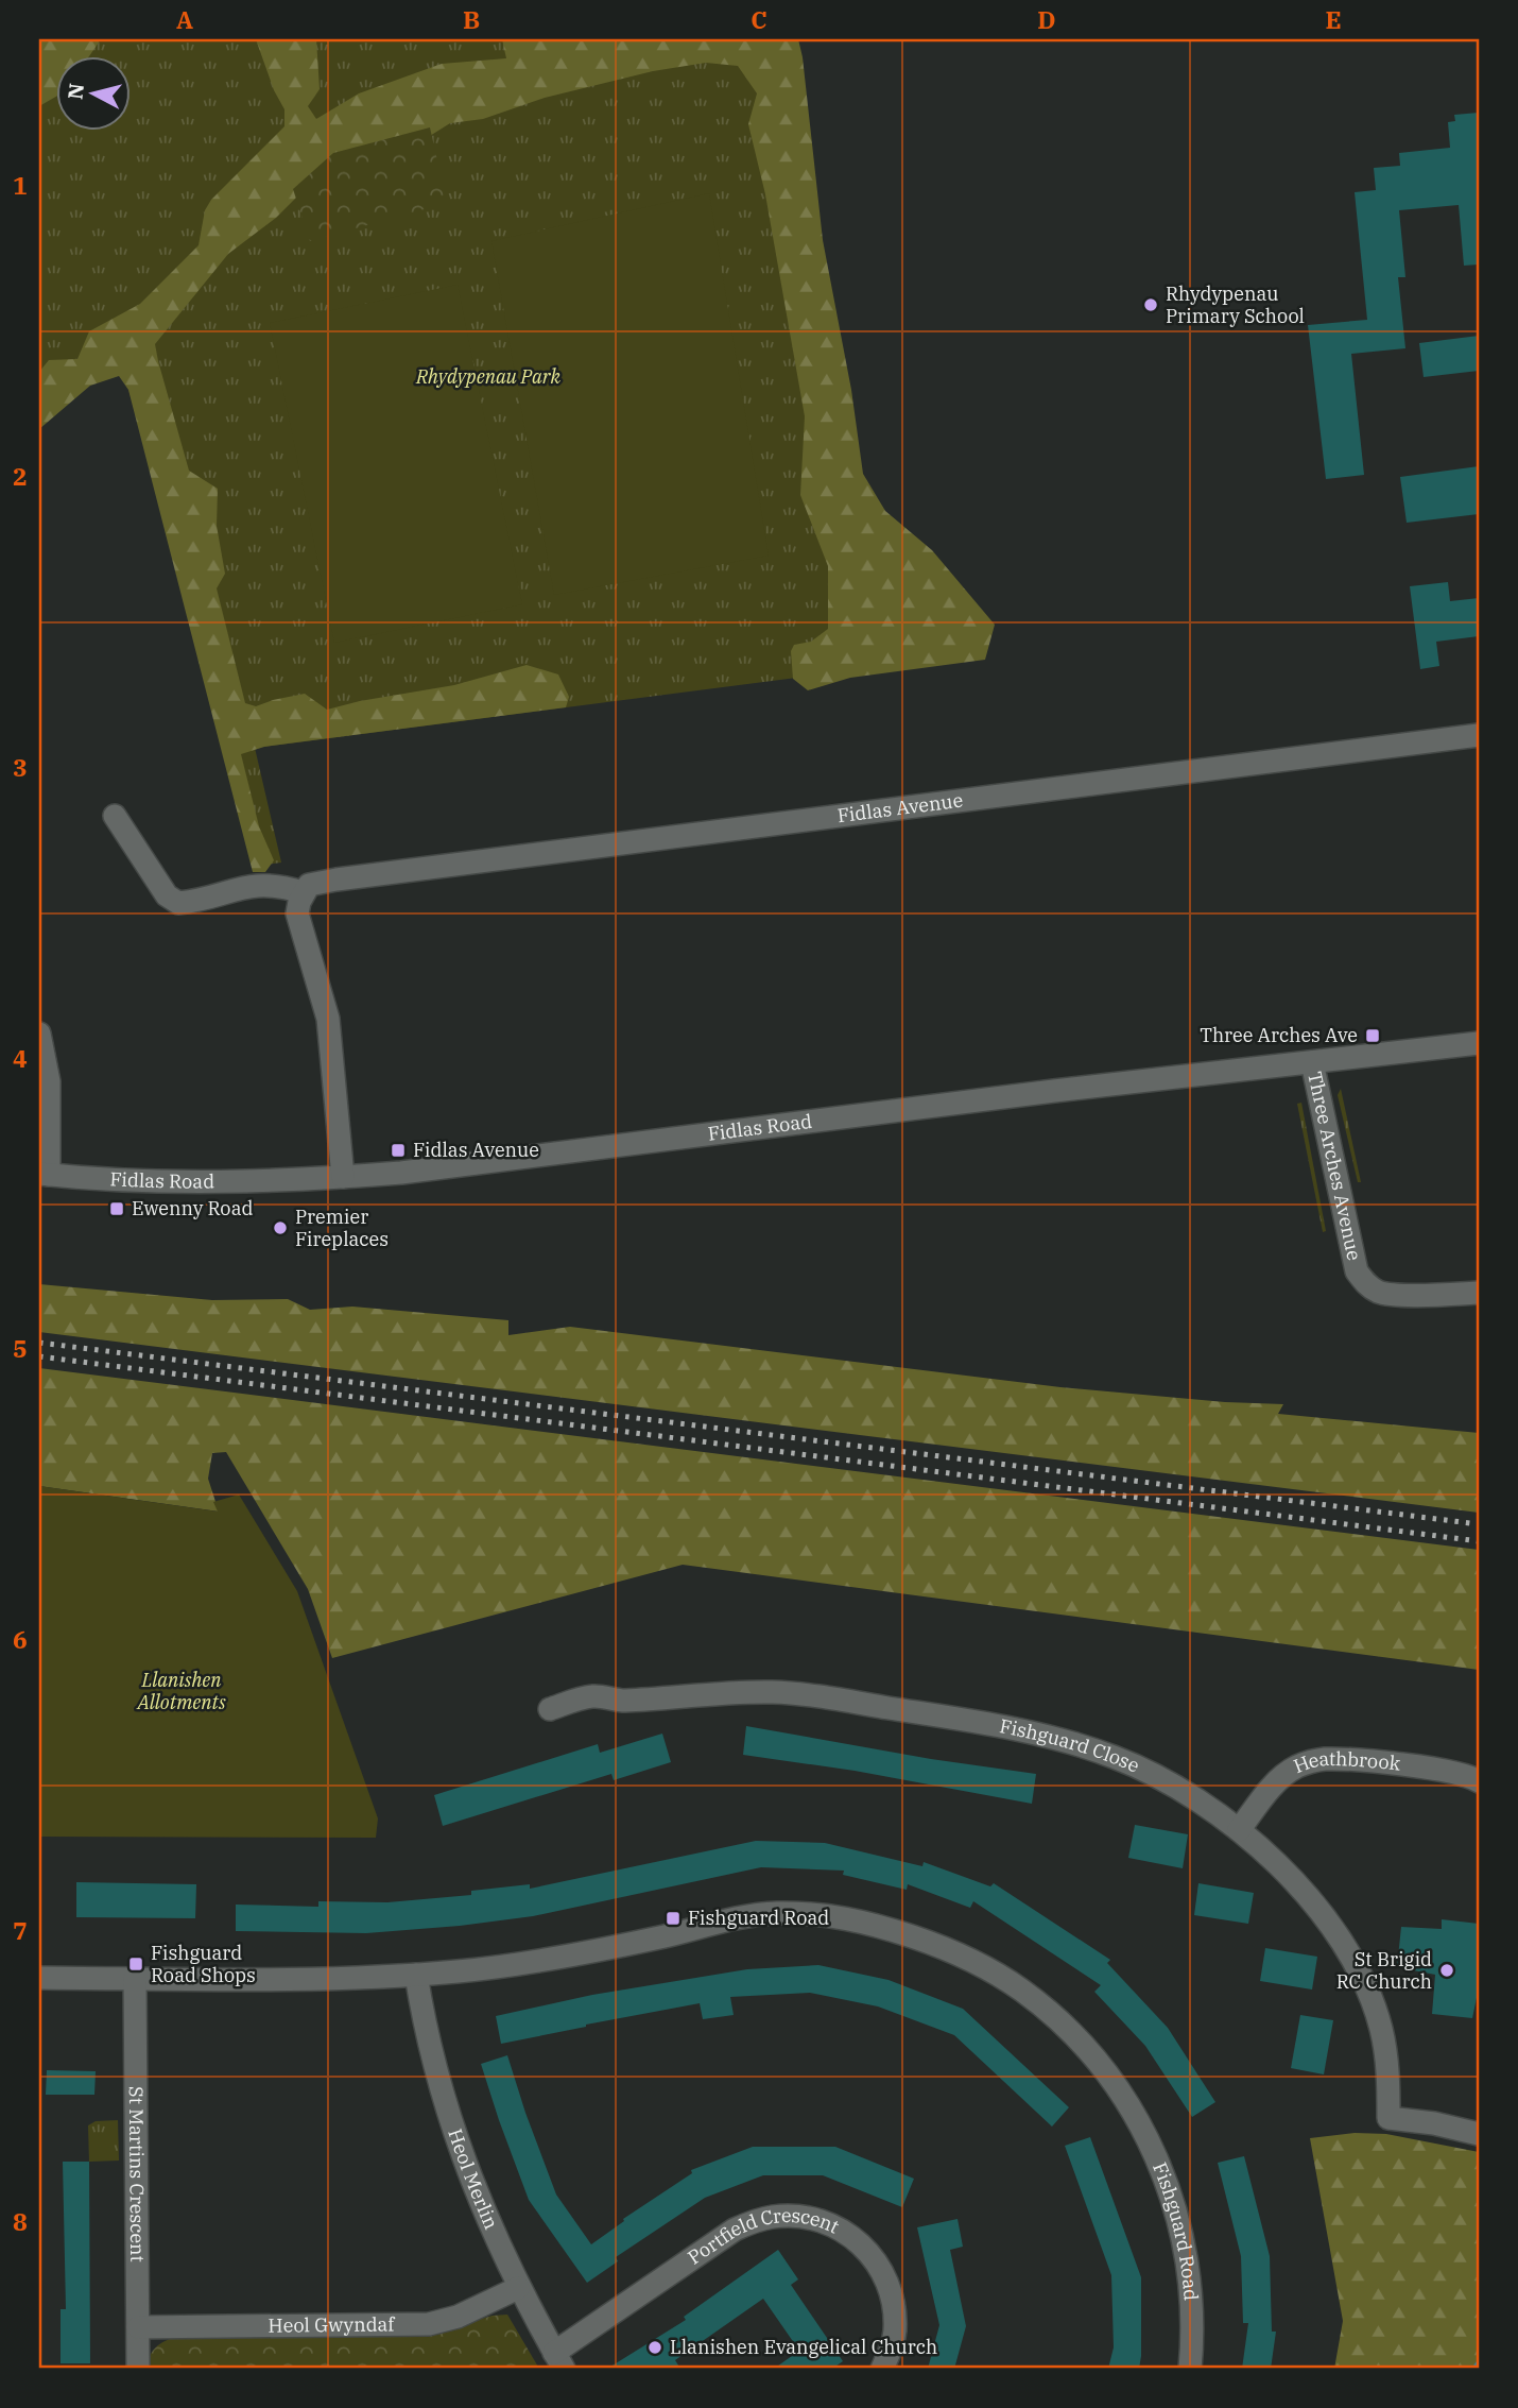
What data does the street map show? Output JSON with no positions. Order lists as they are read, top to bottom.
{
  "streets": {
    "street": [
      "Fidlas Avenue",
      "Fidlas Road",
      "Three Arches Avenue",
      "Fishguard Close",
      "Heathbrook",
      "St Martins Crescent",
      "Heol Merlin",
      "Fishguard Road",
      "Portfield Crescent",
      "Heol Gwyndaf"
    ]
  },
  "crossings": [
    ["Fidlas Road", "Three Arches Avenue"],
    ["Fishguard Close", "Heathbrook"],
    ["St Martins Crescent", "Fishguard Road"],
    ["St Martins Crescent", "Heol Gwyndaf"],
    ["Heol Merlin", "Fishguard Road"],
    ["Heol Merlin", "Portfield Crescent"],
    ["Heol Merlin", "Heol Gwyndaf"]
  ],
  "parks": ["Rhydypenau Park", "Llanishen Allotments"],
  "places": {
    "other": [
      "Rhydypenau Primary School",
      "Premier Fireplaces",
      "St Brigid RC Church",
      "Llanishen Evangelical Church"
    ],
    "transit": [
      "Three Arches Ave",
      "Fidlas Avenue",
      "Ewenny Road",
      "Fishguard Road",
      "Fishguard Road Shops"
    ]
  },
  "north": "left",
  "grid": {
    "columns": [
      "A",
      "B",
      "C",
      "D",
      "E"
    ],
    "rows": [
      "1",
      "2",
      "3",
      "4",
      "5",
      "6",
      "7",
      "8"
    ]
  }
}
